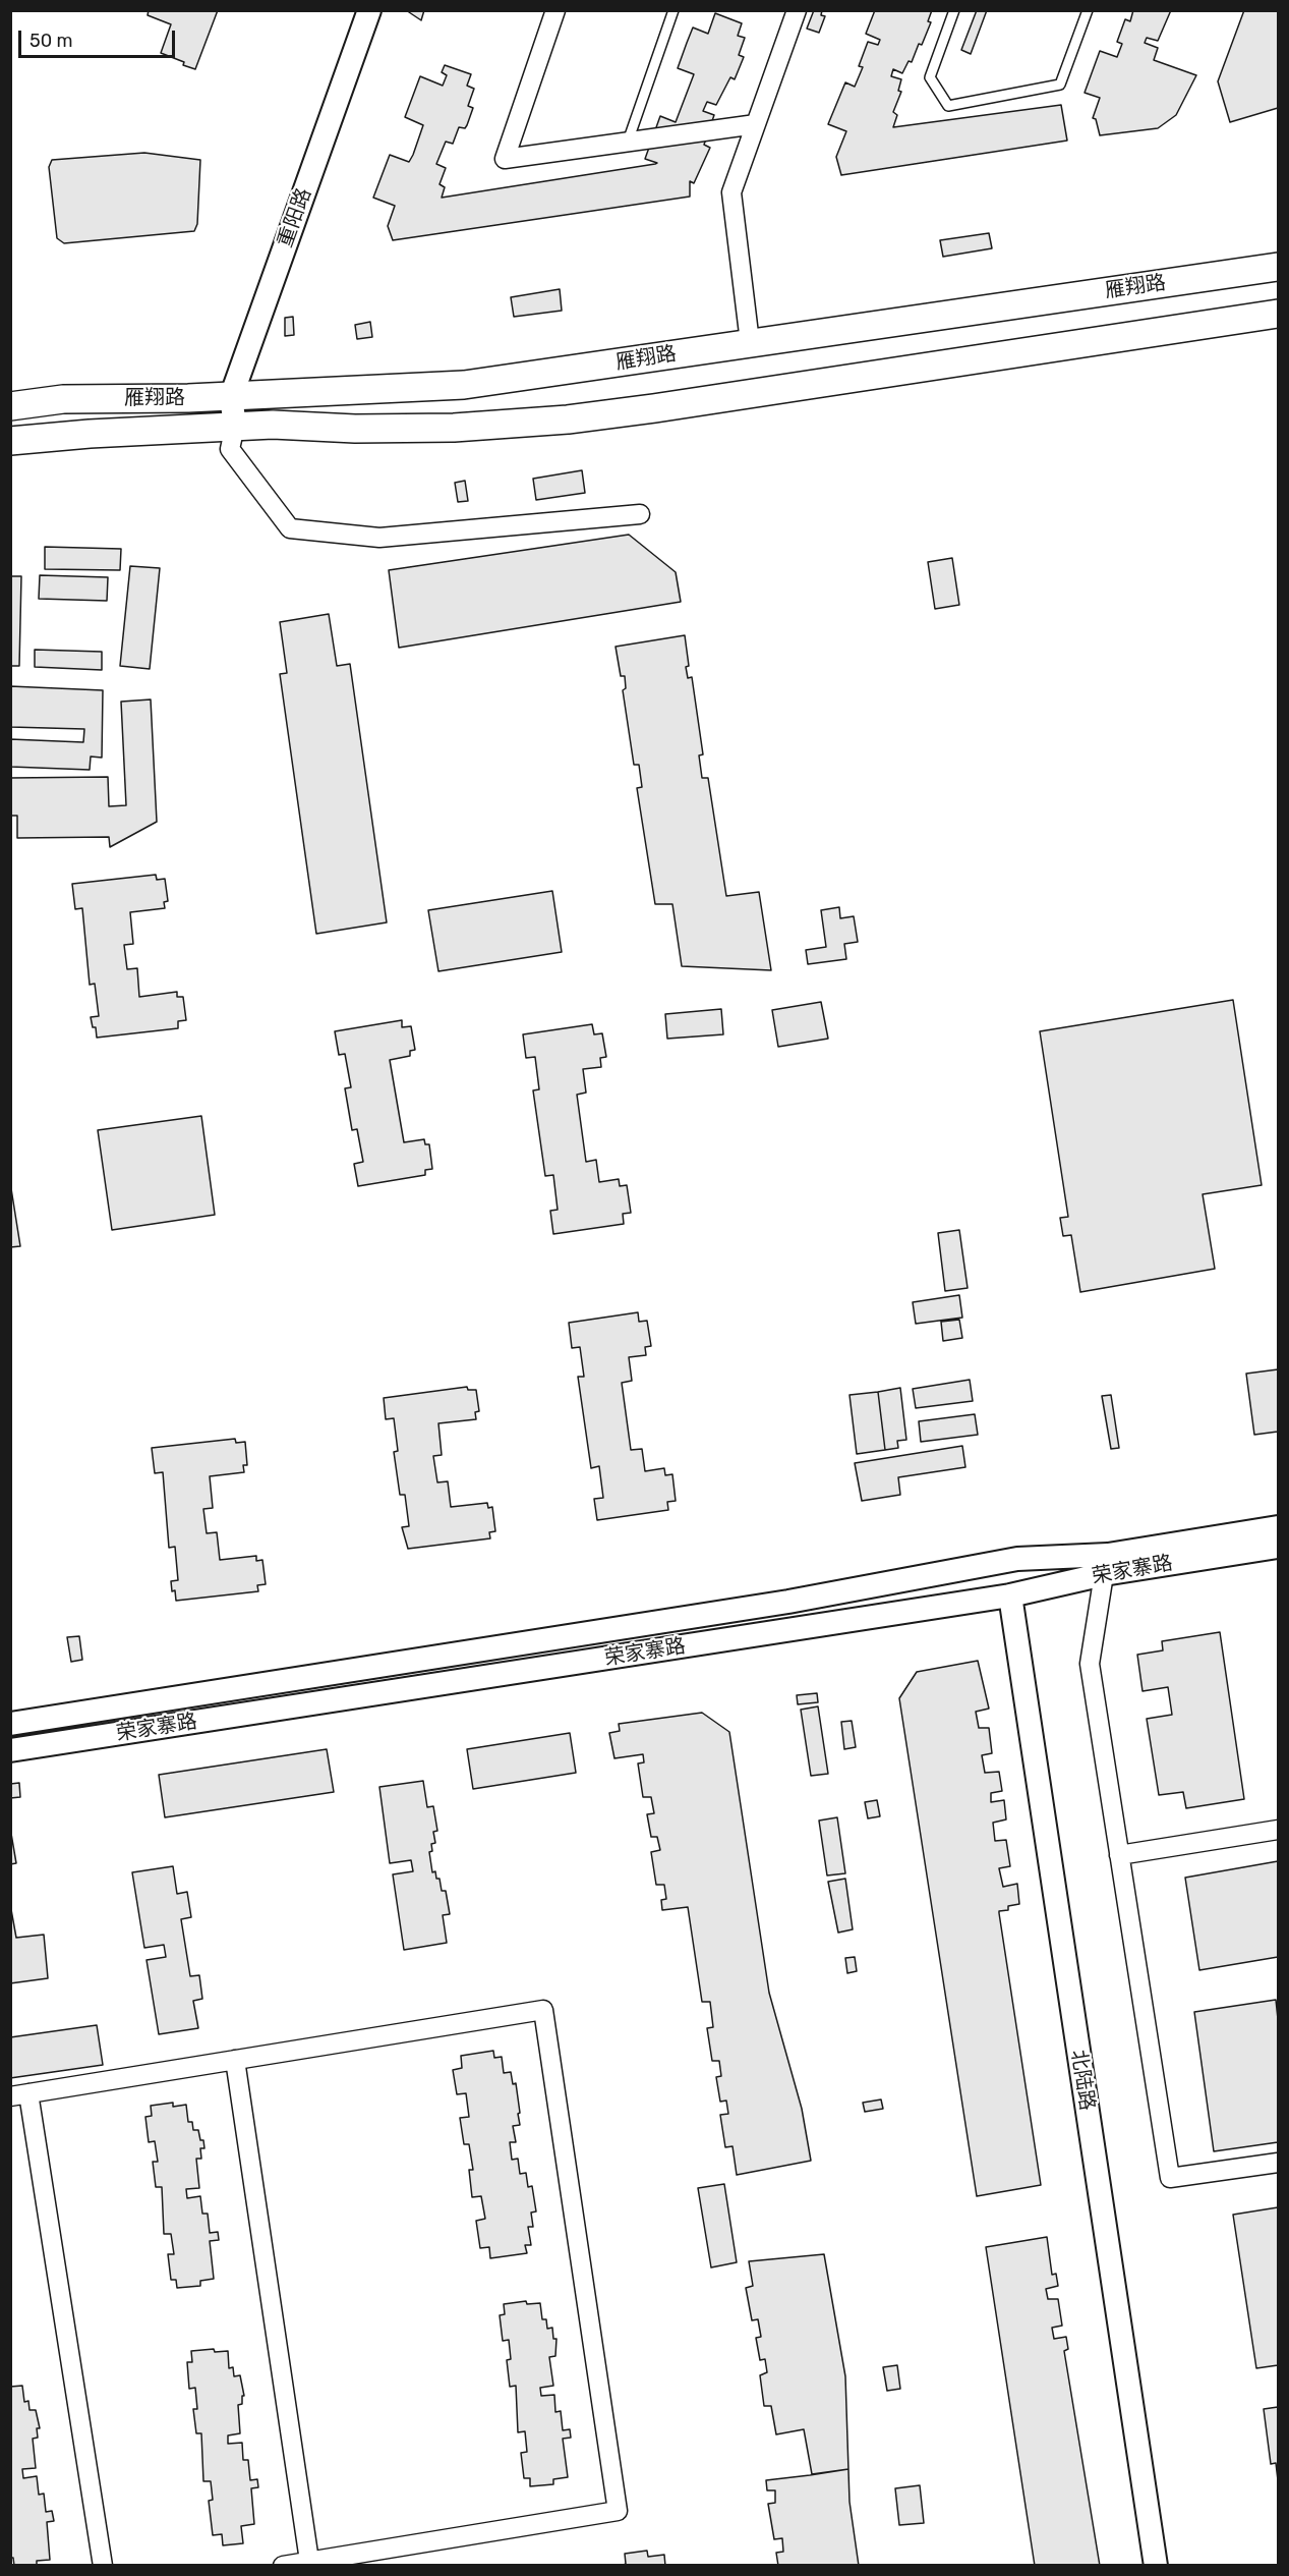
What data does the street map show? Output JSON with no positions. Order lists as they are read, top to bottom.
{
  "streets": {
    "main road": ["雁翔路"],
    "street": ["重阳路", "荣家寨路", "北陆路"]
  },
  "crossings": [
    ["重阳路", "雁翔路"],
    ["荣家寨路", "北陆路"]
  ],
  "scale_bar": "50 m"
}
